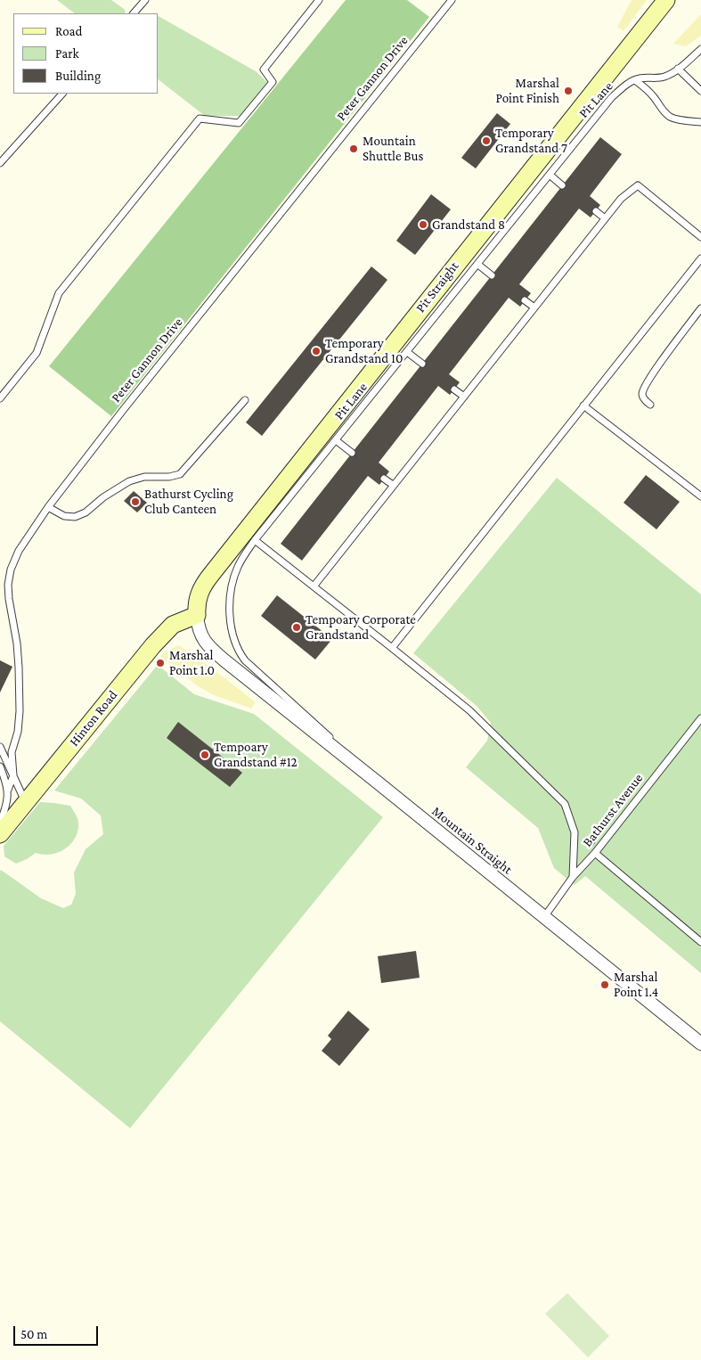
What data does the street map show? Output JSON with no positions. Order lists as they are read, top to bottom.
{
  "streets": {
    "street": ["Pit Straight", "Hinton Road", "Mountain Straight"],
    "lane": ["Peter Gannon Drive", "Pit Lane", "Bathurst Avenue"]
  },
  "crossings": [
    ["Pit Lane", "Mountain Straight"],
    ["Pit Straight", "Hinton Road"],
    ["Pit Straight", "Mountain Straight"],
    ["Hinton Road", "Mountain Straight"],
    ["Bathurst Avenue", "Mountain Straight"]
  ],
  "places": [
    "Marshal Point Finish",
    "Temporary Grandstand 7",
    "Mountain Shuttle Bus",
    "Grandstand 8",
    "Temporary Grandstand 10",
    "Bathurst Cycling Club Canteen",
    "Tempoary Corporate Grandstand",
    "Marshal Point 1.0",
    "Tempoary Grandstand #12",
    "Marshal Point 1.4"
  ],
  "legend": ["Road", "Park", "Building"],
  "scale_bar": "50 m"
}
